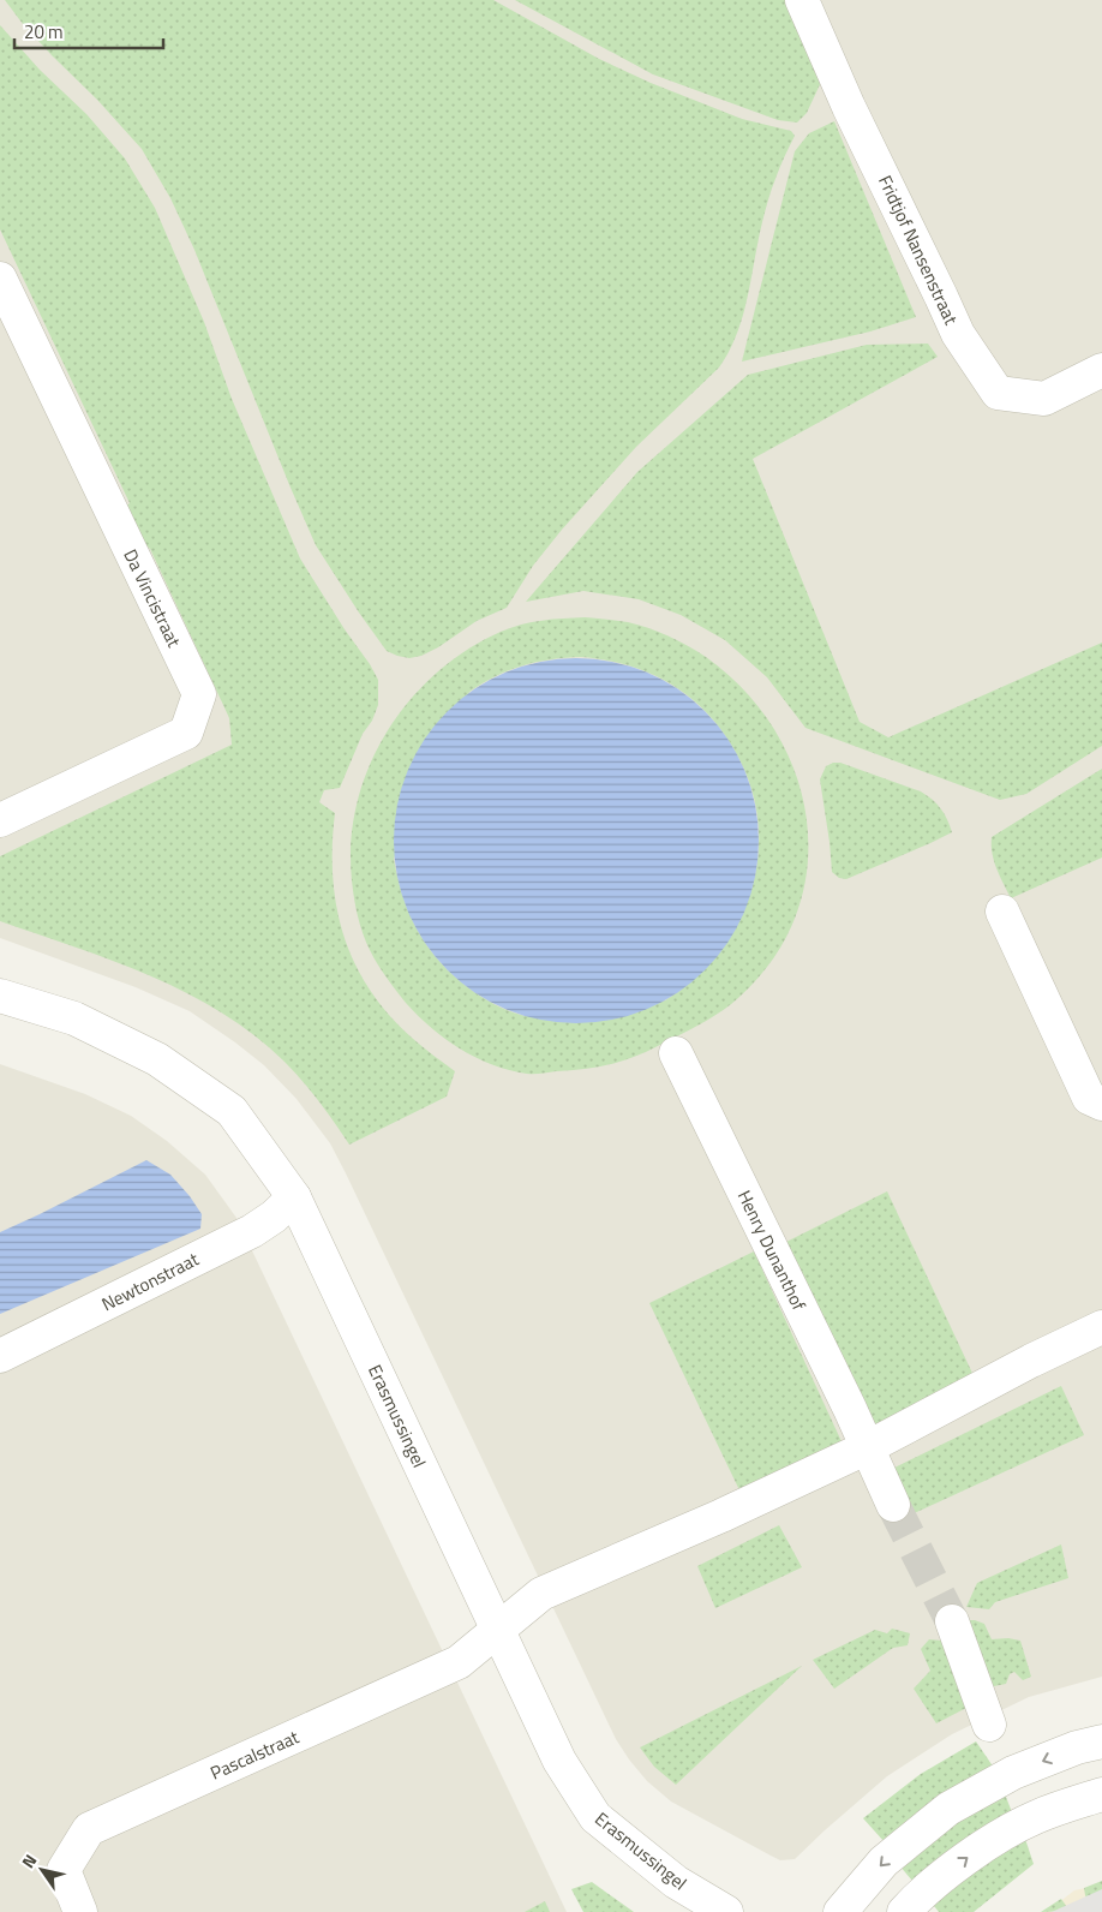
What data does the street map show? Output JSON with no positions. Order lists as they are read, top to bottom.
{
  "streets": {
    "street": [
      "Fridtjof Nansenstraat",
      "Da Vincistraat",
      "Henry Dunanthof",
      "Newtonstraat",
      "Erasmussingel",
      "Pascalstraat"
    ]
  },
  "crossings": [
    ["Newtonstraat", "Erasmussingel"],
    ["Erasmussingel", "Pascalstraat"]
  ],
  "scale_bar": "20 m",
  "north": "top left"
}
